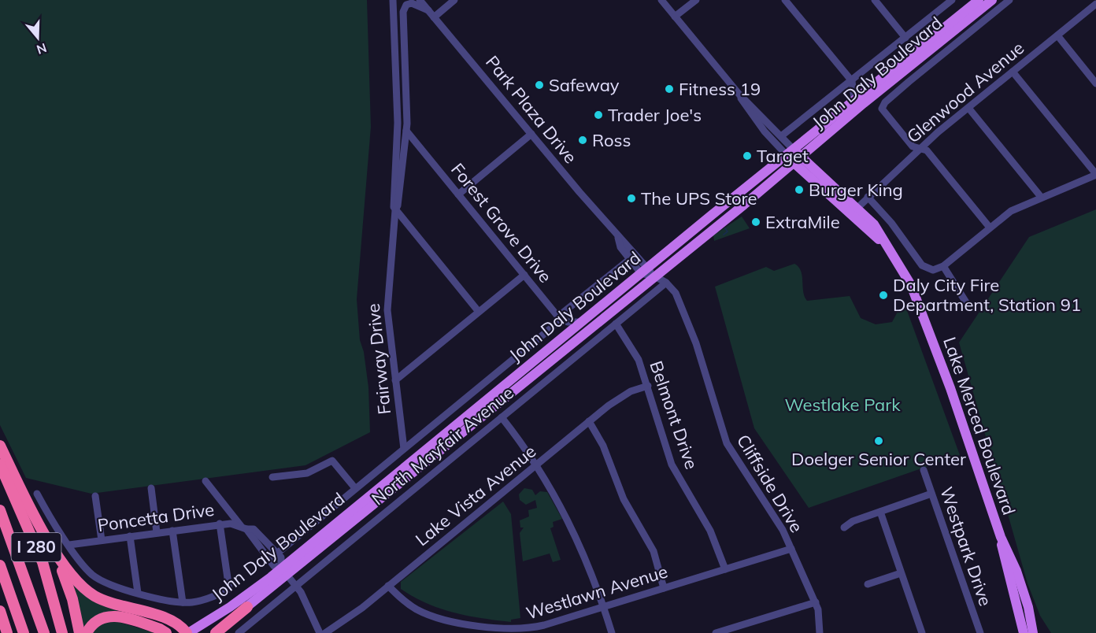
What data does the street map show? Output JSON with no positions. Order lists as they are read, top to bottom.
{
  "streets": {
    "highway": ["I 280"],
    "main road": ["John Daly Boulevard", "Lake Merced Boulevard"],
    "street": [
      "Glenwood Avenue",
      "Park Plaza Drive",
      "Forest Grove Drive",
      "Fairway Drive",
      "Belmont Drive",
      "North Mayfair Avenue",
      "Cliffside Drive",
      "Lake Vista Avenue",
      "Poncetta Drive",
      "Westpark Drive",
      "Westlawn Avenue"
    ]
  },
  "crossings": [
    ["John Daly Boulevard", "Park Plaza Drive"],
    ["John Daly Boulevard", "Lake Merced Boulevard"],
    ["John Daly Boulevard", "Cliffside Drive"],
    ["John Daly Boulevard", "Poncetta Drive"],
    ["Glenwood Avenue", "Lake Merced Boulevard"],
    ["Park Plaza Drive", "Fairway Drive"],
    ["Park Plaza Drive", "Cliffside Drive"],
    ["Forest Grove Drive", "Fairway Drive"],
    ["Belmont Drive", "North Mayfair Avenue"],
    ["Belmont Drive", "Lake Vista Avenue"],
    ["Belmont Drive", "Westlawn Avenue"],
    ["North Mayfair Avenue", "Cliffside Drive"],
    ["Cliffside Drive", "Westlawn Avenue"],
    ["Lake Vista Avenue", "Westlawn Avenue"]
  ],
  "parks": ["Westlake Park"],
  "places": [
    "Safeway",
    "Fitness 19",
    "Trader Joe's",
    "Ross",
    "Target",
    "Burger King",
    "The UPS Store",
    "ExtraMile",
    "Daly City Fire Department, Station 91",
    "Doelger Senior Center"
  ],
  "north": "bottom"
}
